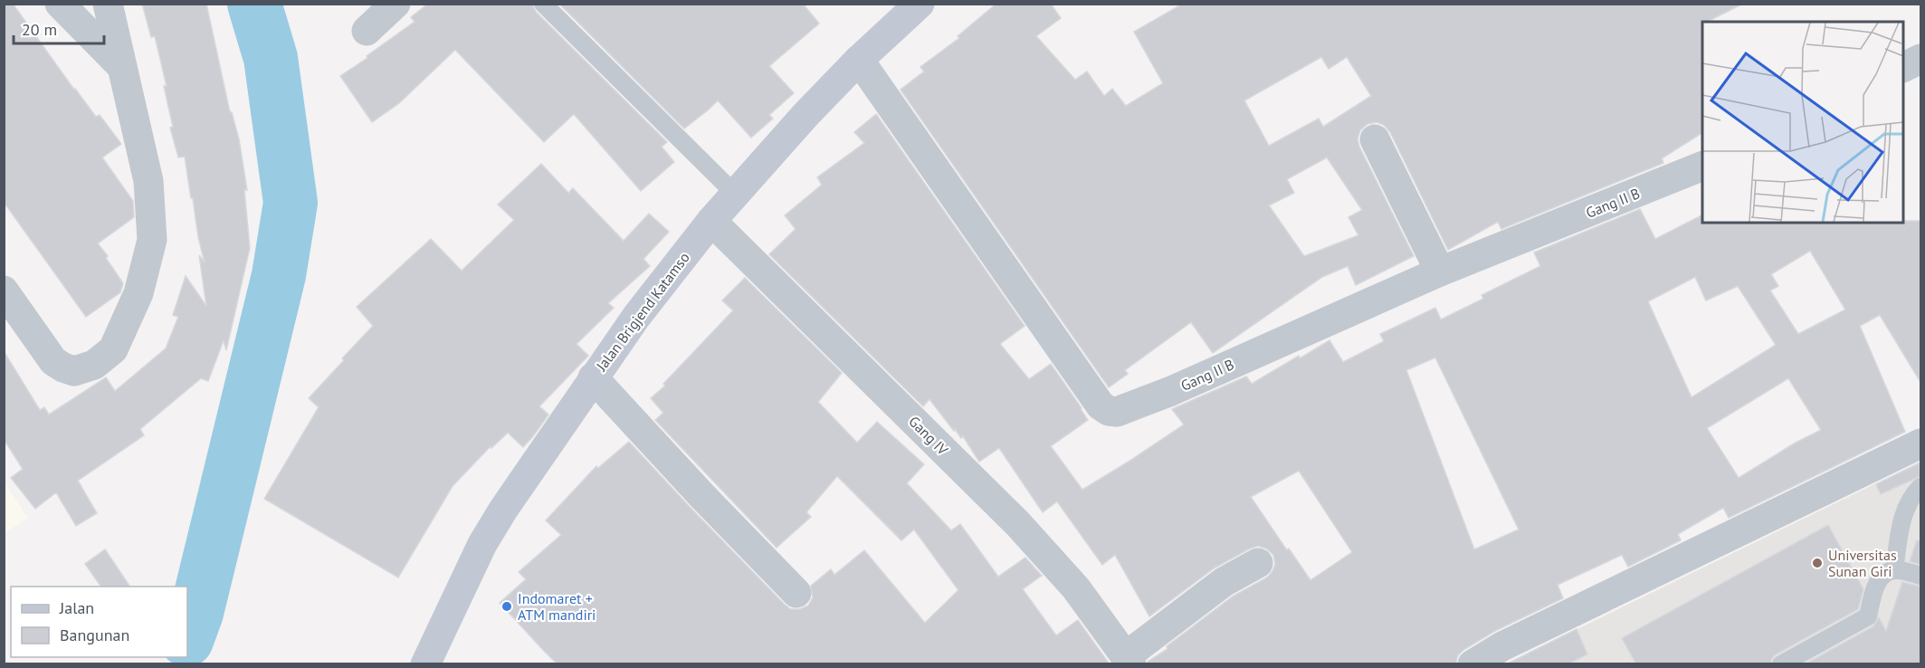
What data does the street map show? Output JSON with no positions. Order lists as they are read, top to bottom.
{
  "streets": {
    "street": ["Gang II B", "Jalan Brigjend Katamso", "Gang IV"]
  },
  "crossings": [
    ["Gang II B", "Jalan Brigjend Katamso"],
    ["Jalan Brigjend Katamso", "Gang IV"]
  ],
  "places": ["Universitas Sunan Giri", "Indomaret + ATM mandiri"],
  "legend": ["Jalan", "Bangunan"],
  "scale_bar": "20 m"
}
